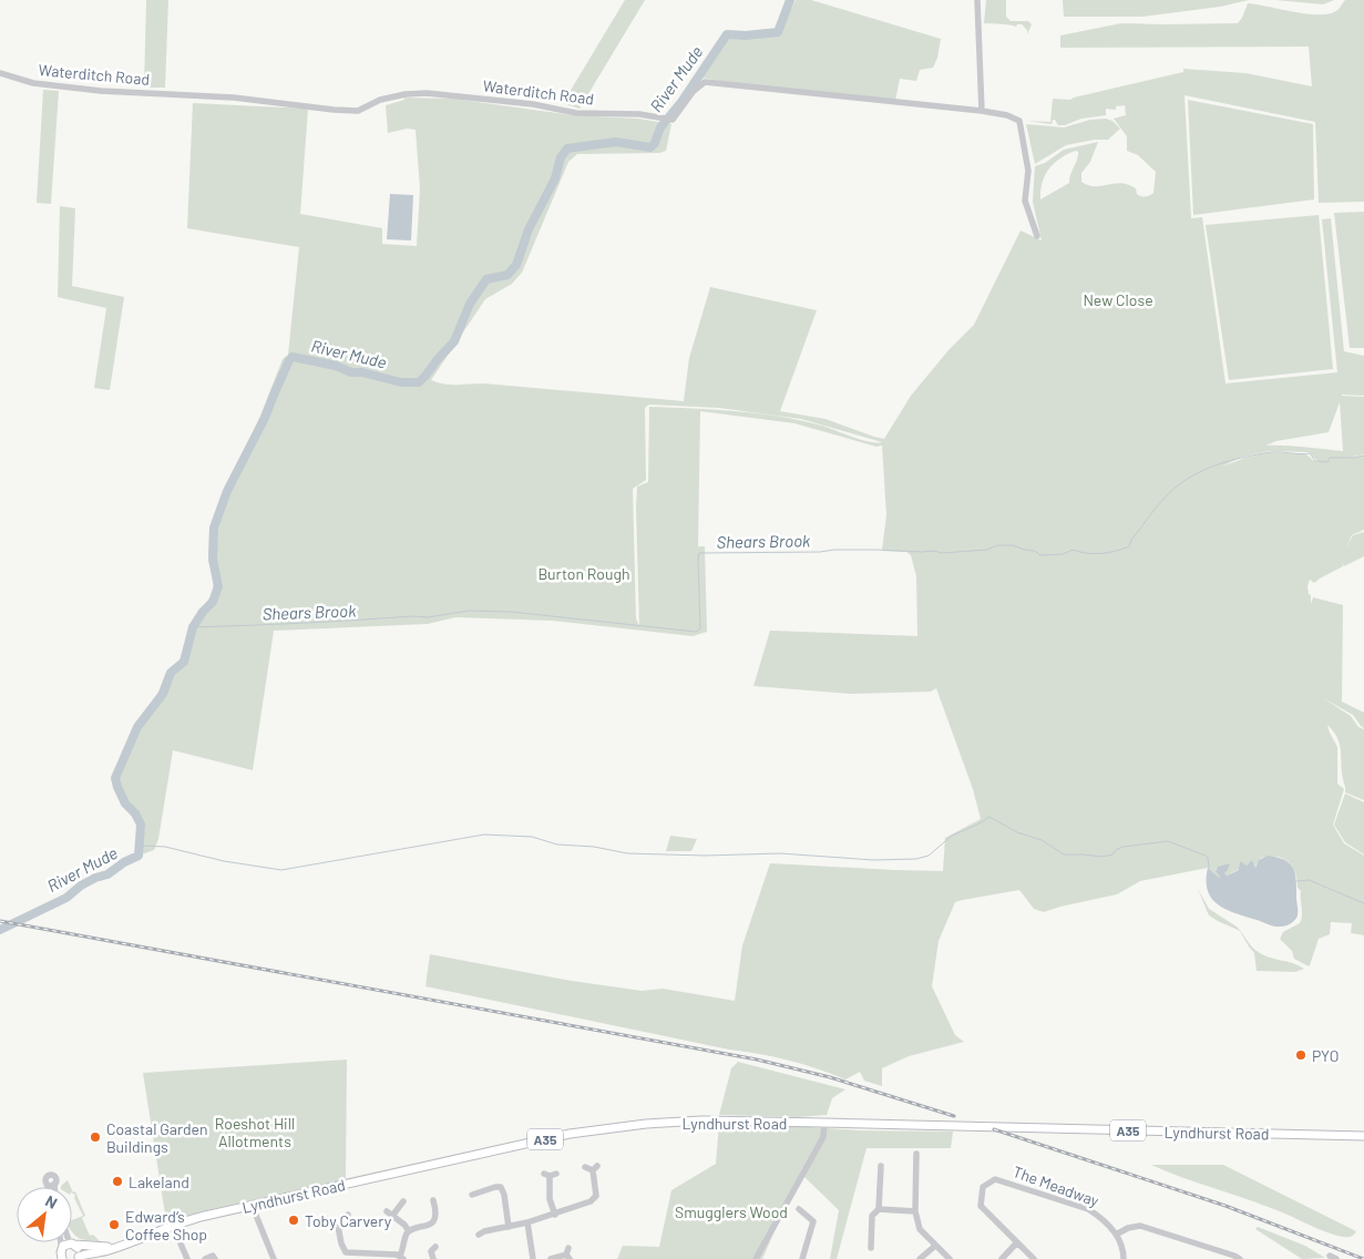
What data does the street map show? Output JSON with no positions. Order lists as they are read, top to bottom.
{
  "streets": {
    "main road": ["Lyndhurst Road", "A35"],
    "street": ["Waterditch Road", "The Meadway"]
  },
  "crossings": [
    ["Lyndhurst Road", "A35"]
  ],
  "water": ["River Mude", "Shears Brook"],
  "parks": [
    "New Close",
    "Burton Rough",
    "Roeshot Hill Allotments",
    "Smugglers Wood"
  ],
  "places": [
    "PYO",
    "Coastal Garden Buildings",
    "Lakeland",
    "Toby Carvery",
    "Edward‘s Coffee Shop"
  ],
  "north": "top right"
}
